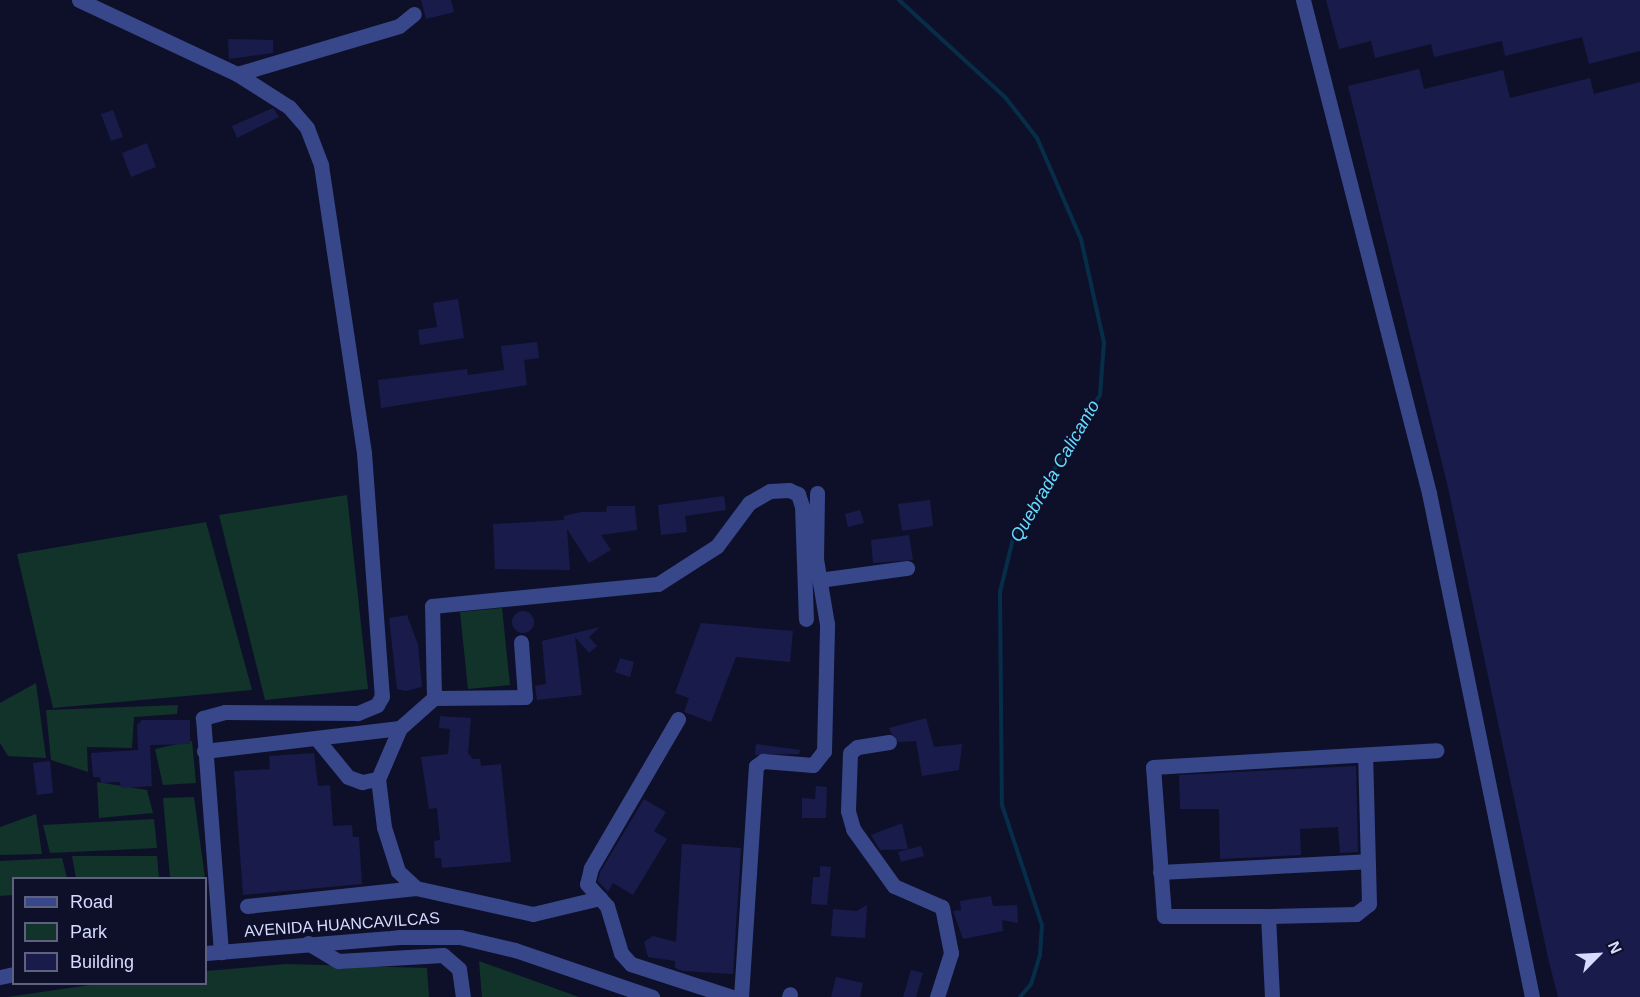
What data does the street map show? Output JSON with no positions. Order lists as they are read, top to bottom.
{
  "streets": {
    "street": ["AVENIDA HUANCAVILCAS"]
  },
  "water": ["Quebrada Calicanto"],
  "legend": ["Road", "Park", "Building"],
  "north": "top right"
}
